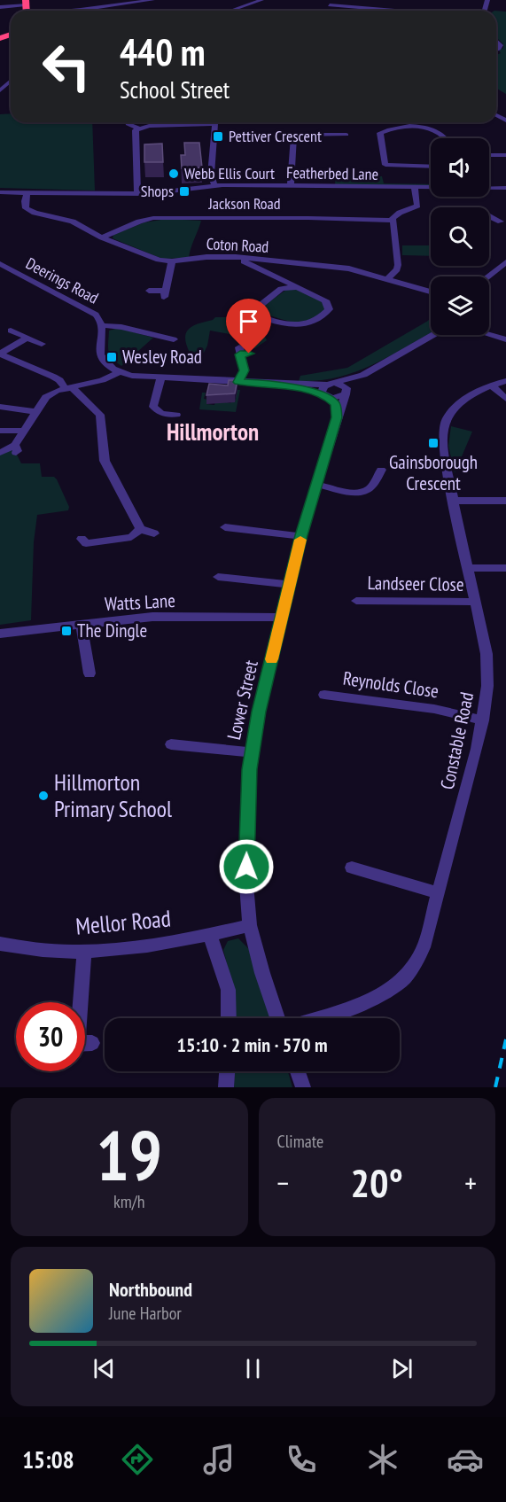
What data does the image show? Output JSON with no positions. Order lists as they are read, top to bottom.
{
  "streets": {
    "street": [
      "Featherbed Lane",
      "Jackson Road",
      "Coton Road",
      "Deerings Road",
      "Landseer Close",
      "Watts Lane",
      "Reynolds Close",
      "Lower Street",
      "Constable Road",
      "Mellor Road"
    ]
  },
  "crossings": [
    ["Featherbed Lane", "Coton Road"],
    ["Jackson Road", "Coton Road"],
    ["Landseer Close", "Constable Road"],
    ["Watts Lane", "Lower Street"],
    ["Reynolds Close", "Constable Road"],
    ["Lower Street", "Mellor Road"]
  ],
  "districts": ["Hillmorton"],
  "places": {
    "transit": [
      "Pettiver Crescent",
      "Shops",
      "Wesley Road",
      "Gainsborough Crescent",
      "The Dingle"
    ],
    "other": ["Webb Ellis Court", "Hillmorton Primary School"]
  },
  "page": {
    "turn": ["440 m", "School Street"],
    "limit": "30",
    "trip": "15:10 · 2 min · 570 m",
    "tile": [
      ["19", "km/h"],
      "Climate"
    ],
    "heat": ["−", "20°", "+"],
    "song": ["Northbound", "June Harbor"],
    "tabs": "15:08"
  }
}
